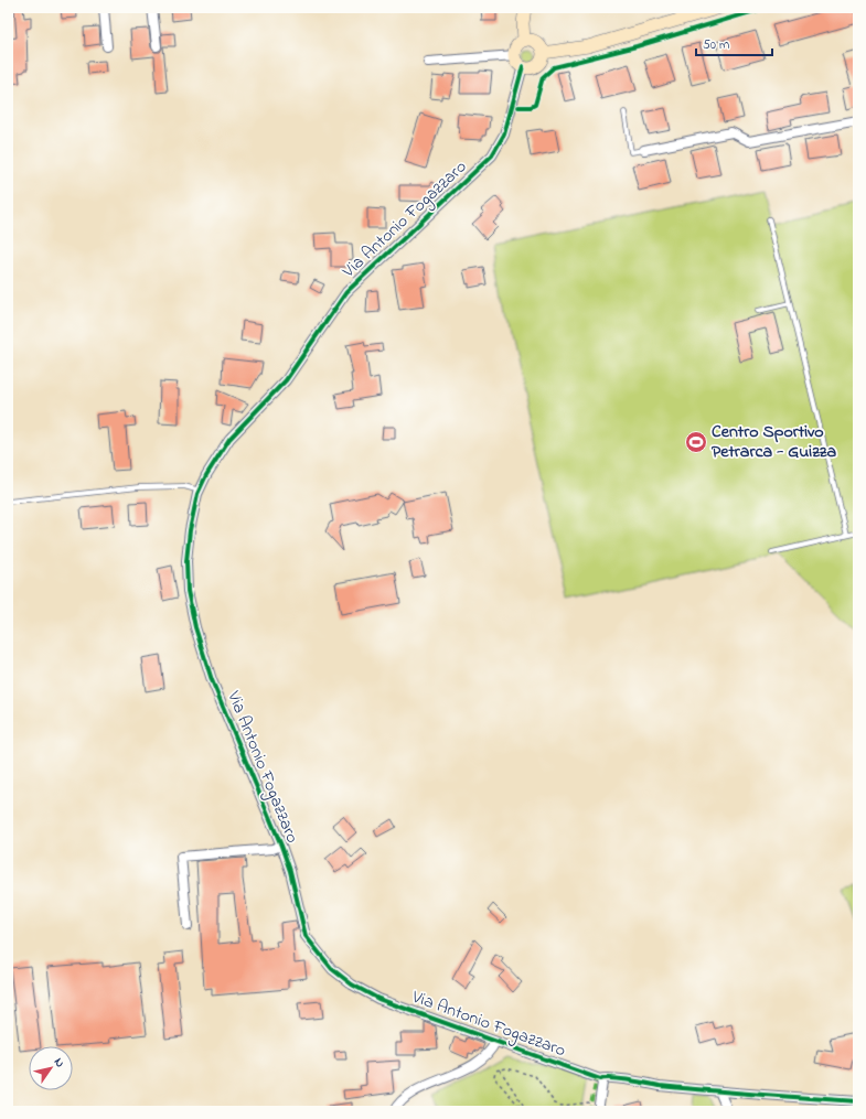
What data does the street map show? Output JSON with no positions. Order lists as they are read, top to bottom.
{
  "streets": {
    "street": ["Via Antonio Fogazzaro"]
  },
  "places": {
    "sports": ["Centro Sportivo Petrarca - Guizza"]
  },
  "scale_bar": "50 m",
  "north": "top right"
}
